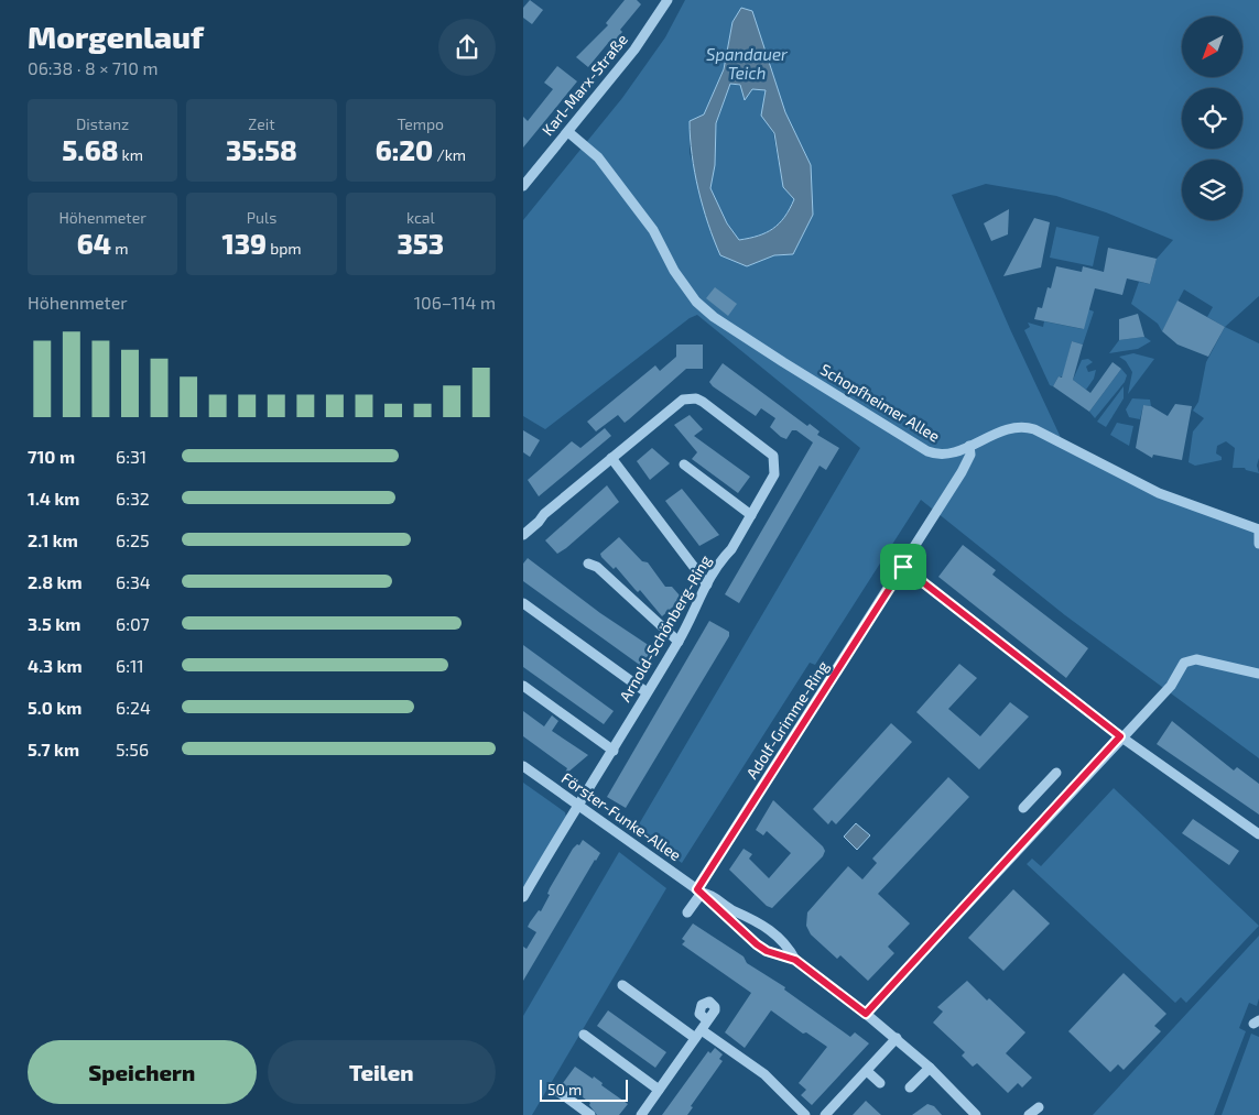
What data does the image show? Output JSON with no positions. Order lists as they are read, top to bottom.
{
  "streets": {
    "street": [
      "Karl-Marx-Straße",
      "Schopfheimer Allee",
      "Arnold-Schönberg-Ring",
      "Adolf-Grimme-Ring",
      "Förster-Funke-Allee"
    ]
  },
  "crossings": [
    ["Karl-Marx-Straße", "Schopfheimer Allee"],
    ["Schopfheimer Allee", "Adolf-Grimme-Ring"],
    ["Arnold-Schönberg-Ring", "Förster-Funke-Allee"],
    ["Adolf-Grimme-Ring", "Förster-Funke-Allee"]
  ],
  "water": ["Spandauer Teich"],
  "scale_bar": "50 m",
  "north": "bottom left",
  "page": {
    "heading": ["Morgenlauf", "06:38 · 8 × 710 m"],
    "stats": [
      ["Distanz", "5.68 km"],
      ["Zeit", "35:58"],
      ["Tempo", "6:20 /km"],
      ["Höhenmeter", "64 m"],
      ["Puls", "139 bpm"],
      ["kcal", "353"]
    ],
    "chart": ["Höhenmeter", "106–114 m"],
    "list": [
      {
        "name": "710 m",
        "note": "6:31"
      },
      {
        "name": "1.4 km",
        "note": "6:32"
      },
      {
        "name": "2.1 km",
        "note": "6:25"
      },
      {
        "name": "2.8 km",
        "note": "6:34"
      },
      {
        "name": "3.5 km",
        "note": "6:07"
      },
      {
        "name": "4.3 km",
        "note": "6:11"
      },
      {
        "name": "5.0 km",
        "note": "6:24"
      },
      {
        "name": "5.7 km",
        "note": "5:56"
      }
    ],
    "buttons": ["Speichern", "Teilen"],
    "scale": "50 m"
  }
}
